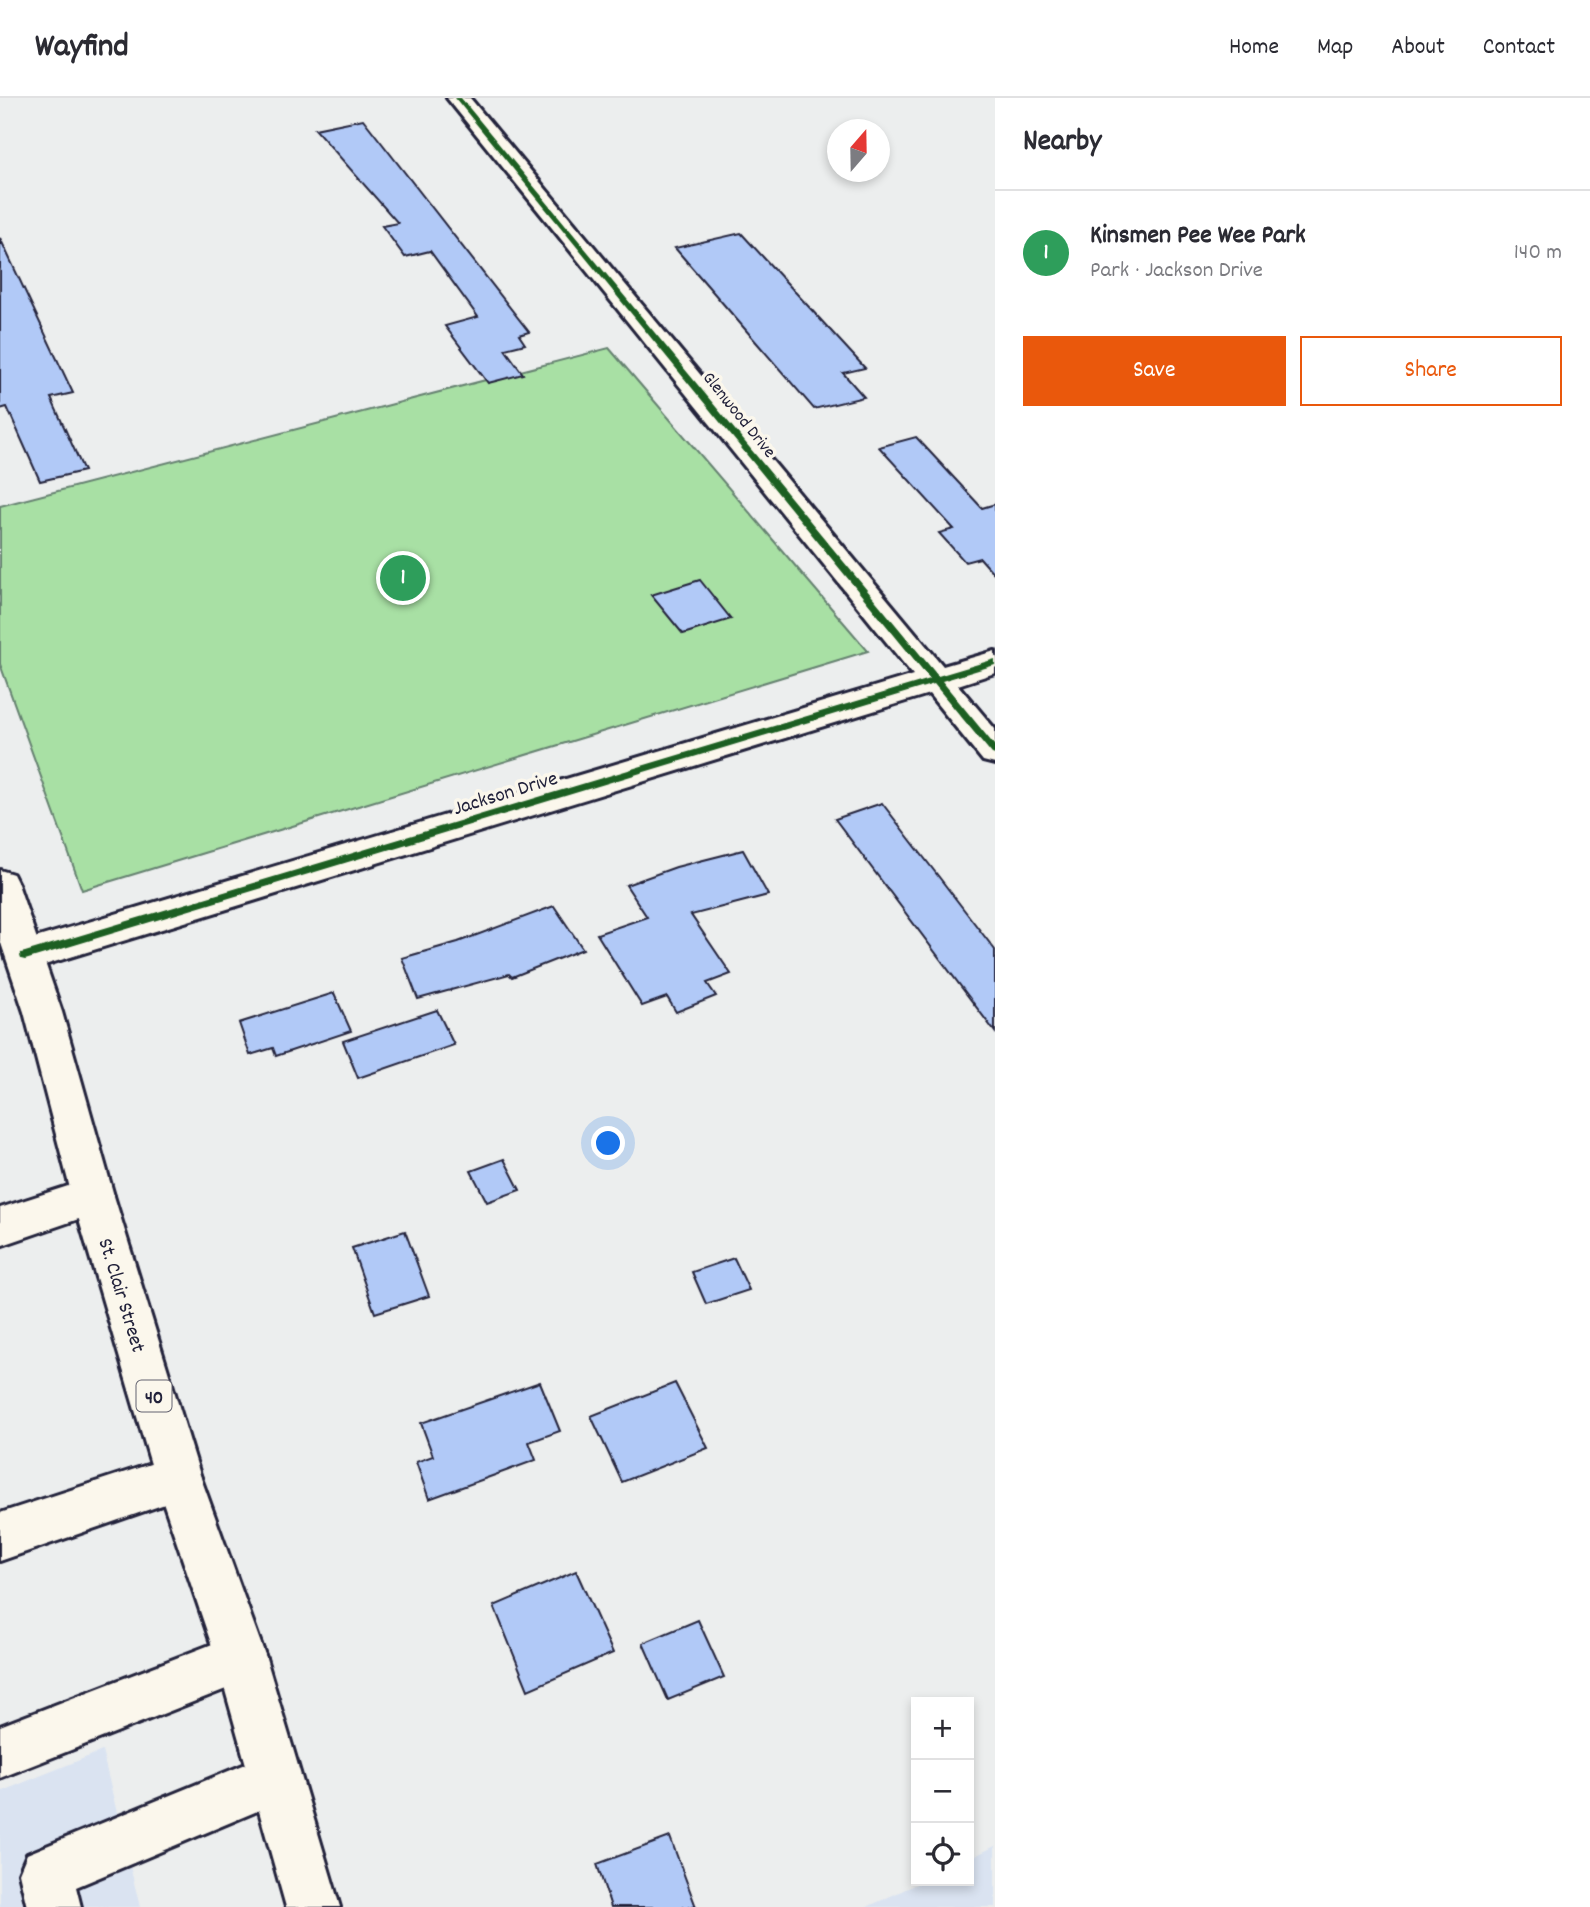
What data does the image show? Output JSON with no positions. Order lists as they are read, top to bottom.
{
  "streets": {
    "street": [
      "Glenwood Drive",
      "Jackson Drive",
      "St. Clair Street",
      "40"
    ]
  },
  "crossings": [
    ["Glenwood Drive", "Jackson Drive"],
    ["Jackson Drive", "St. Clair Street"]
  ],
  "north": "top",
  "page": {
    "header": "Wayfind",
    "nav": [
      "Home",
      "Map",
      "About",
      "Contact"
    ],
    "heading": "Nearby",
    "list": [
      {
        "mark": "1",
        "name": "Kinsmen Pee Wee Park",
        "note": "Park · Jackson Drive",
        "value": "140 m"
      }
    ],
    "buttons": ["Save", "Share"],
    "pins": "1",
    "map_buttons": ["+", "−"]
  }
}
